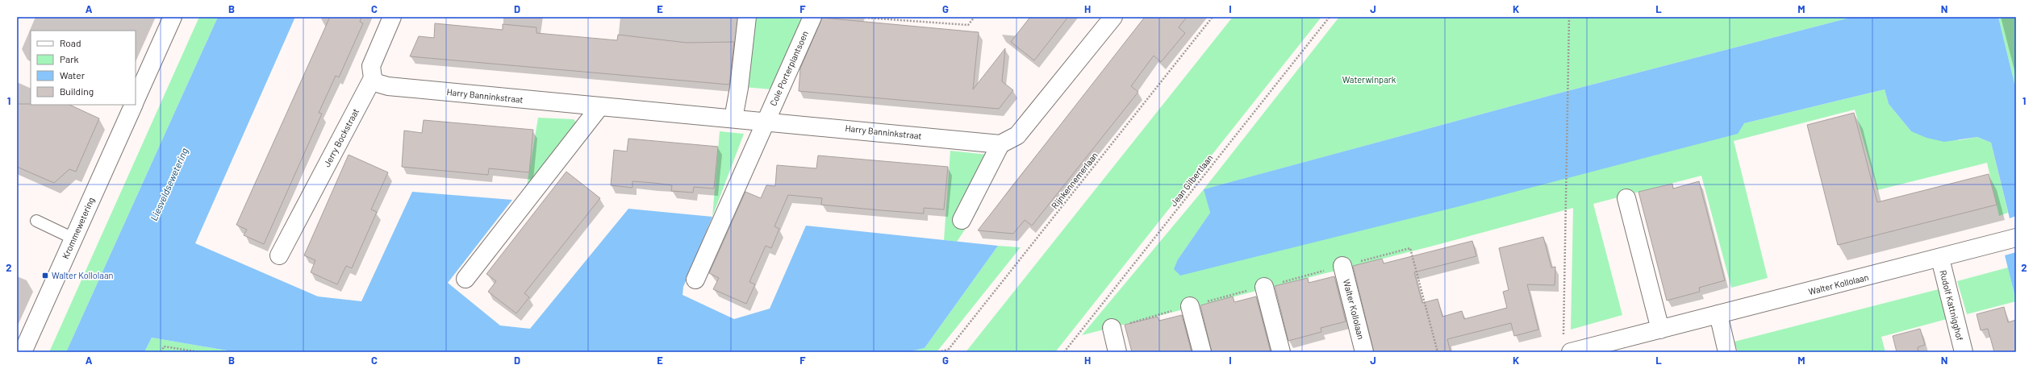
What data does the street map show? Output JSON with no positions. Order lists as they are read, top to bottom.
{
  "streets": {
    "street": [
      "Cole Porterplantsoen",
      "Harry Banninkstraat",
      "Jerry Bockstraat",
      "Krommewetering",
      "Walter Kollolaan",
      "Rudolf Kattnigghof"
    ],
    "path": ["Rijnkennemerlaan", "Jean Gilbertlaan"]
  },
  "crossings": [
    ["Cole Porterplantsoen", "Harry Banninkstraat"],
    ["Harry Banninkstraat", "Jerry Bockstraat"],
    ["Walter Kollolaan", "Rudolf Kattnigghof"]
  ],
  "water": ["Liesveldsewetering"],
  "parks": ["Waterwinpark"],
  "places": {
    "transit": ["Walter Kollolaan"]
  },
  "legend": [
    "Road",
    "Park",
    "Water",
    "Building"
  ],
  "grid": {
    "columns": [
      "A",
      "B",
      "C",
      "D",
      "E",
      "F",
      "G",
      "H",
      "I",
      "J",
      "K",
      "L",
      "M",
      "N"
    ],
    "rows": ["1", "2"]
  }
}
